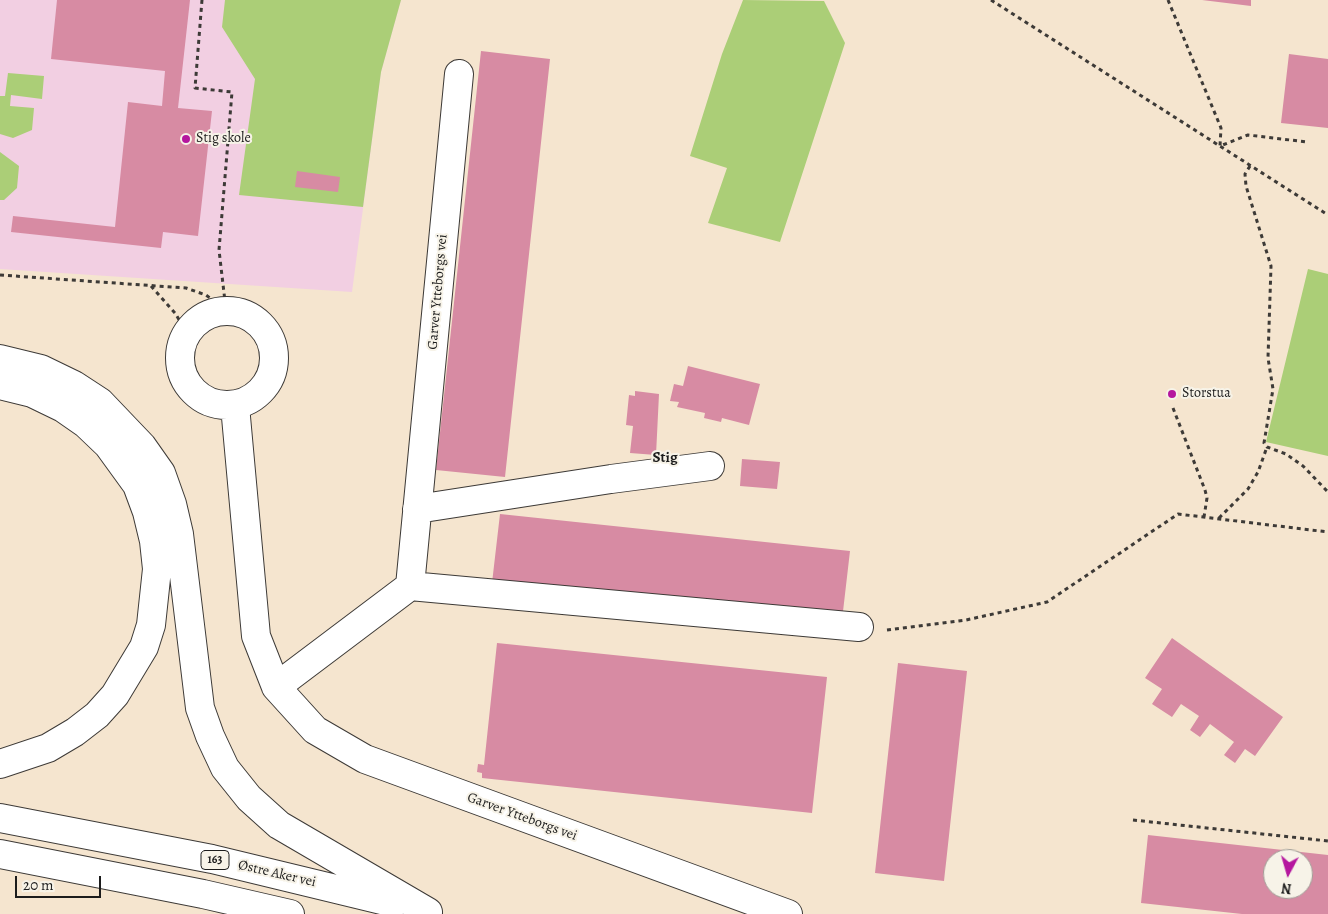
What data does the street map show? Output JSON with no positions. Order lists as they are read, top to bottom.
{
  "streets": {
    "main road": ["Garver Ytteborgs vei", "163", "Østre Aker vei"]
  },
  "districts": ["Stig"],
  "places": ["Stig skole", "Storstua"],
  "scale_bar": "20 m",
  "north": "bottom"
}
